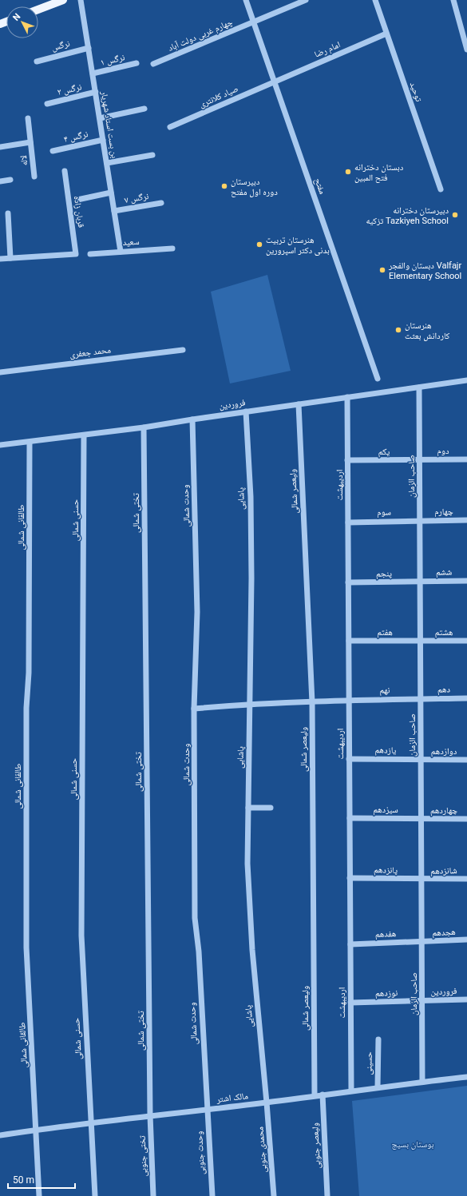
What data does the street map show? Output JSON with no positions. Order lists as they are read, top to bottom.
{
  "streets": {
    "street": [
      "چهارم غربی دولت آباد",
      "نرگس",
      "امام رضا",
      "نرگس ۱",
      "نرگس ۲",
      "توحید",
      "صیاد کلانتری",
      "بن بست استاد شهریار",
      "نرگس ۴",
      "لاله",
      "مفتح",
      "نرگس ۷",
      "قربان زاده",
      "سعید",
      "محمد جعفری",
      "فروردین",
      "دوم",
      "یکم",
      "صاحب الزمان",
      "اردیبهشت",
      "ولیعصر شمالی",
      "پاشایی",
      "وحدت شمالی",
      "چهارم",
      "سوم",
      "تختی شمالی",
      "حسنی شمالی",
      "طالقانی شمالی",
      "ششم",
      "پنجم",
      "هفتم",
      "هشتم",
      "دهم",
      "نهم",
      "یازدهم",
      "دوازدهم",
      "سیزدهم",
      "چهاردهم",
      "پانزدهم",
      "شانزدهم",
      "هجدهم",
      "هفدهم",
      "نوزدهم",
      "حسینی",
      "مالک اشتر",
      "ولیعصر جنوبی",
      "محمدی جنوبی",
      "وحدت جنوبی",
      "تختی جنوبی"
    ]
  },
  "crossings": [
    ["چهارم غربی دولت آباد", "مفتح"],
    ["نرگس", "بن بست استاد شهریار"],
    ["امام رضا", "توحید"],
    ["امام رضا", "صیاد کلانتری"],
    ["امام رضا", "مفتح"],
    ["نرگس ۱", "بن بست استاد شهریار"],
    ["نرگس ۲", "بن بست استاد شهریار"],
    ["صیاد کلانتری", "مفتح"],
    ["بن بست استاد شهریار", "نرگس ۴"],
    ["بن بست استاد شهریار", "نرگس ۷"],
    ["بن بست استاد شهریار", "سعید"],
    ["فروردین", "صاحب الزمان"],
    ["فروردین", "اردیبهشت"],
    ["فروردین", "ولیعصر شمالی"],
    ["فروردین", "پاشایی"],
    ["فروردین", "وحدت شمالی"],
    ["فروردین", "تختی شمالی"],
    ["فروردین", "حسنی شمالی"],
    ["فروردین", "طالقانی شمالی"],
    ["فروردین", "نوزدهم"],
    ["دوم", "یکم"],
    ["دوم", "صاحب الزمان"],
    ["یکم", "صاحب الزمان"],
    ["یکم", "اردیبهشت"],
    ["صاحب الزمان", "چهارم"],
    ["صاحب الزمان", "سوم"],
    ["صاحب الزمان", "ششم"],
    ["صاحب الزمان", "پنجم"],
    ["صاحب الزمان", "هفتم"],
    ["صاحب الزمان", "هشتم"],
    ["صاحب الزمان", "دهم"],
    ["صاحب الزمان", "نهم"],
    ["صاحب الزمان", "یازدهم"],
    ["صاحب الزمان", "دوازدهم"],
    ["صاحب الزمان", "سیزدهم"],
    ["صاحب الزمان", "چهاردهم"],
    ["صاحب الزمان", "پانزدهم"],
    ["صاحب الزمان", "شانزدهم"],
    ["صاحب الزمان", "هجدهم"],
    ["صاحب الزمان", "هفدهم"],
    ["صاحب الزمان", "نوزدهم"],
    ["صاحب الزمان", "مالک اشتر"],
    ["اردیبهشت", "سوم"],
    ["اردیبهشت", "پنجم"],
    ["اردیبهشت", "هفتم"],
    ["اردیبهشت", "نهم"],
    ["اردیبهشت", "یازدهم"],
    ["اردیبهشت", "سیزدهم"],
    ["اردیبهشت", "پانزدهم"],
    ["اردیبهشت", "هفدهم"],
    ["اردیبهشت", "نوزدهم"],
    ["اردیبهشت", "مالک اشتر"],
    ["ولیعصر شمالی", "نهم"],
    ["ولیعصر شمالی", "مالک اشتر"],
    ["پاشایی", "نهم"],
    ["پاشایی", "مالک اشتر"],
    ["پاشایی", "محمدی جنوبی"],
    ["وحدت شمالی", "نهم"],
    ["وحدت شمالی", "مالک اشتر"],
    ["وحدت شمالی", "وحدت جنوبی"],
    ["چهارم", "سوم"],
    ["تختی شمالی", "مالک اشتر"],
    ["تختی شمالی", "تختی جنوبی"],
    ["حسنی شمالی", "مالک اشتر"],
    ["طالقانی شمالی", "مالک اشتر"],
    ["ششم", "پنجم"],
    ["هفتم", "هشتم"],
    ["دهم", "نهم"],
    ["یازدهم", "دوازدهم"],
    ["سیزدهم", "چهاردهم"],
    ["پانزدهم", "شانزدهم"],
    ["هجدهم", "هفدهم"],
    ["حسینی", "مالک اشتر"],
    ["مالک اشتر", "ولیعصر جنوبی"],
    ["مالک اشتر", "محمدی جنوبی"],
    ["مالک اشتر", "وحدت جنوبی"],
    ["مالک اشتر", "تختی جنوبی"]
  ],
  "parks": ["بوستان بسیج"],
  "places": [
    "دبستان دخترانه فتح المبین",
    "دبیرستان دوره اول مفتح",
    "دبیرستان دخترانه تزكيه Tazkiyeh School",
    "هنرستان تربیت بدنی دکتر اسپرورین",
    "دبستان والفجر Valfajr Elementary School",
    "هنرستان کاردانش بعثت"
  ],
  "scale_bar": "50 m",
  "north": "top left"
}
